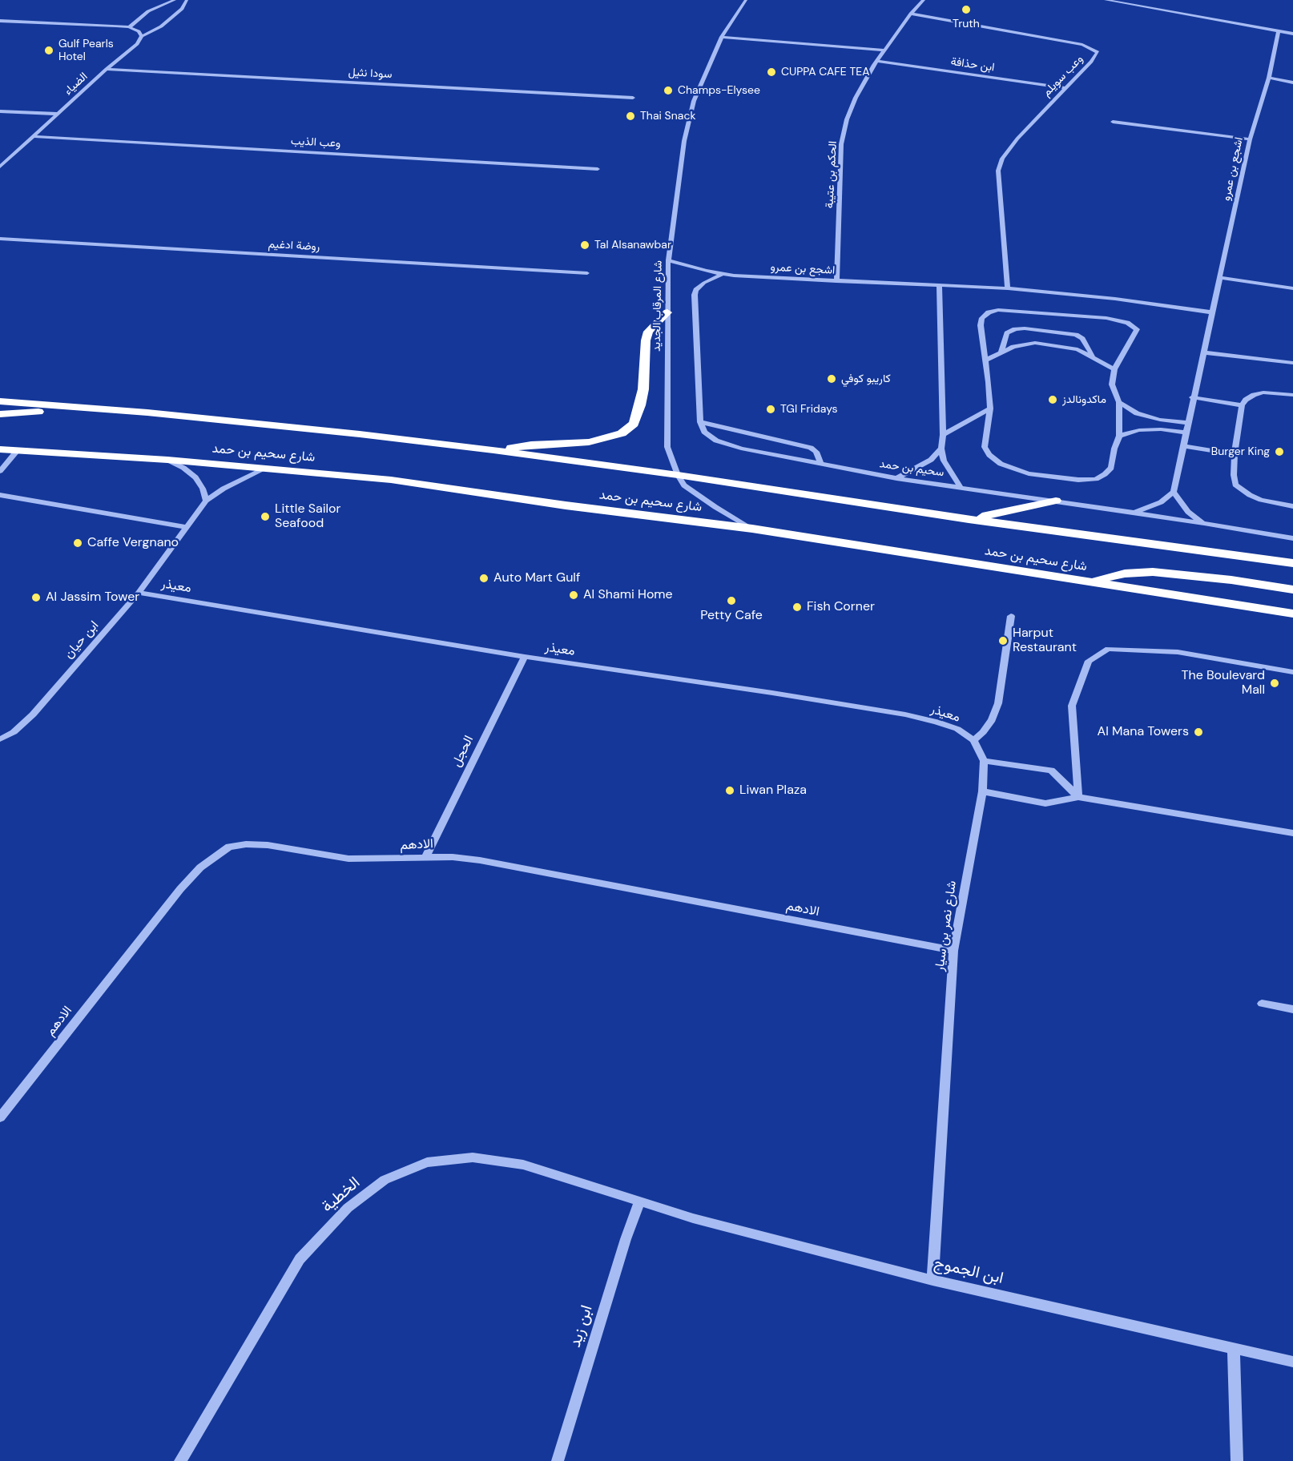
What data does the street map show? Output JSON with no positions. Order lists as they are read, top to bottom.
{
  "streets": {
    "highway": ["شارع سحيم بن حمد"],
    "street": [
      "ابن حذافة",
      "سودا نثيل",
      "وعب سويلم",
      "الضياء",
      "وعب الذيب",
      "اشجع بن عمرو",
      "الحكم بن عتيبة",
      "روضة ادغيم",
      "شارع المرقاب الجديد",
      "سحيم بن حمد",
      "معيذر",
      "ابن حيان",
      "الحجل",
      "الادهم",
      "شارع نصر بن سيار",
      "الخطية",
      "ابن الجموح",
      "ابن زيد"
    ]
  },
  "crossings": [
    ["ابن حذافة", "وعب سويلم"],
    ["ابن حذافة", "الحكم بن عتيبة"],
    ["سودا نثيل", "الضياء"],
    ["وعب سويلم", "اشجع بن عمرو"],
    ["وعب سويلم", "الحكم بن عتيبة"],
    ["الضياء", "وعب الذيب"],
    ["اشجع بن عمرو", "الحكم بن عتيبة"],
    ["اشجع بن عمرو", "شارع المرقاب الجديد"],
    ["شارع المرقاب الجديد", "شارع سحيم بن حمد"],
    ["شارع سحيم بن حمد", "ابن حيان"],
    ["معيذر", "ابن حيان"],
    ["معيذر", "الحجل"],
    ["معيذر", "شارع نصر بن سيار"],
    ["الحجل", "الادهم"],
    ["الادهم", "شارع نصر بن سيار"],
    ["شارع نصر بن سيار", "ابن الجموح"],
    ["الخطية", "ابن الجموح"],
    ["الخطية", "ابن زيد"],
    ["ابن الجموح", "ابن زيد"]
  ],
  "places": [
    "Truth",
    "Gulf Pearls Hotel",
    "CUPPA CAFE TEA",
    "Champs-Elysee",
    "Thai Snack",
    "Tal Alsanawbar",
    "كاريبو كوفي",
    "ماكدونالدز",
    "TGI Fridays",
    "Burger King",
    "Little Sailor Seafood",
    "Caffe Vergnano",
    "Auto Mart Gulf",
    "Al Shami Home",
    "Al Jassim Tower",
    "Petty Cafe",
    "Fish Corner",
    "Harput Restaurant",
    "The Boulevard Mall",
    "Al Mana Towers",
    "Liwan Plaza"
  ]
}
